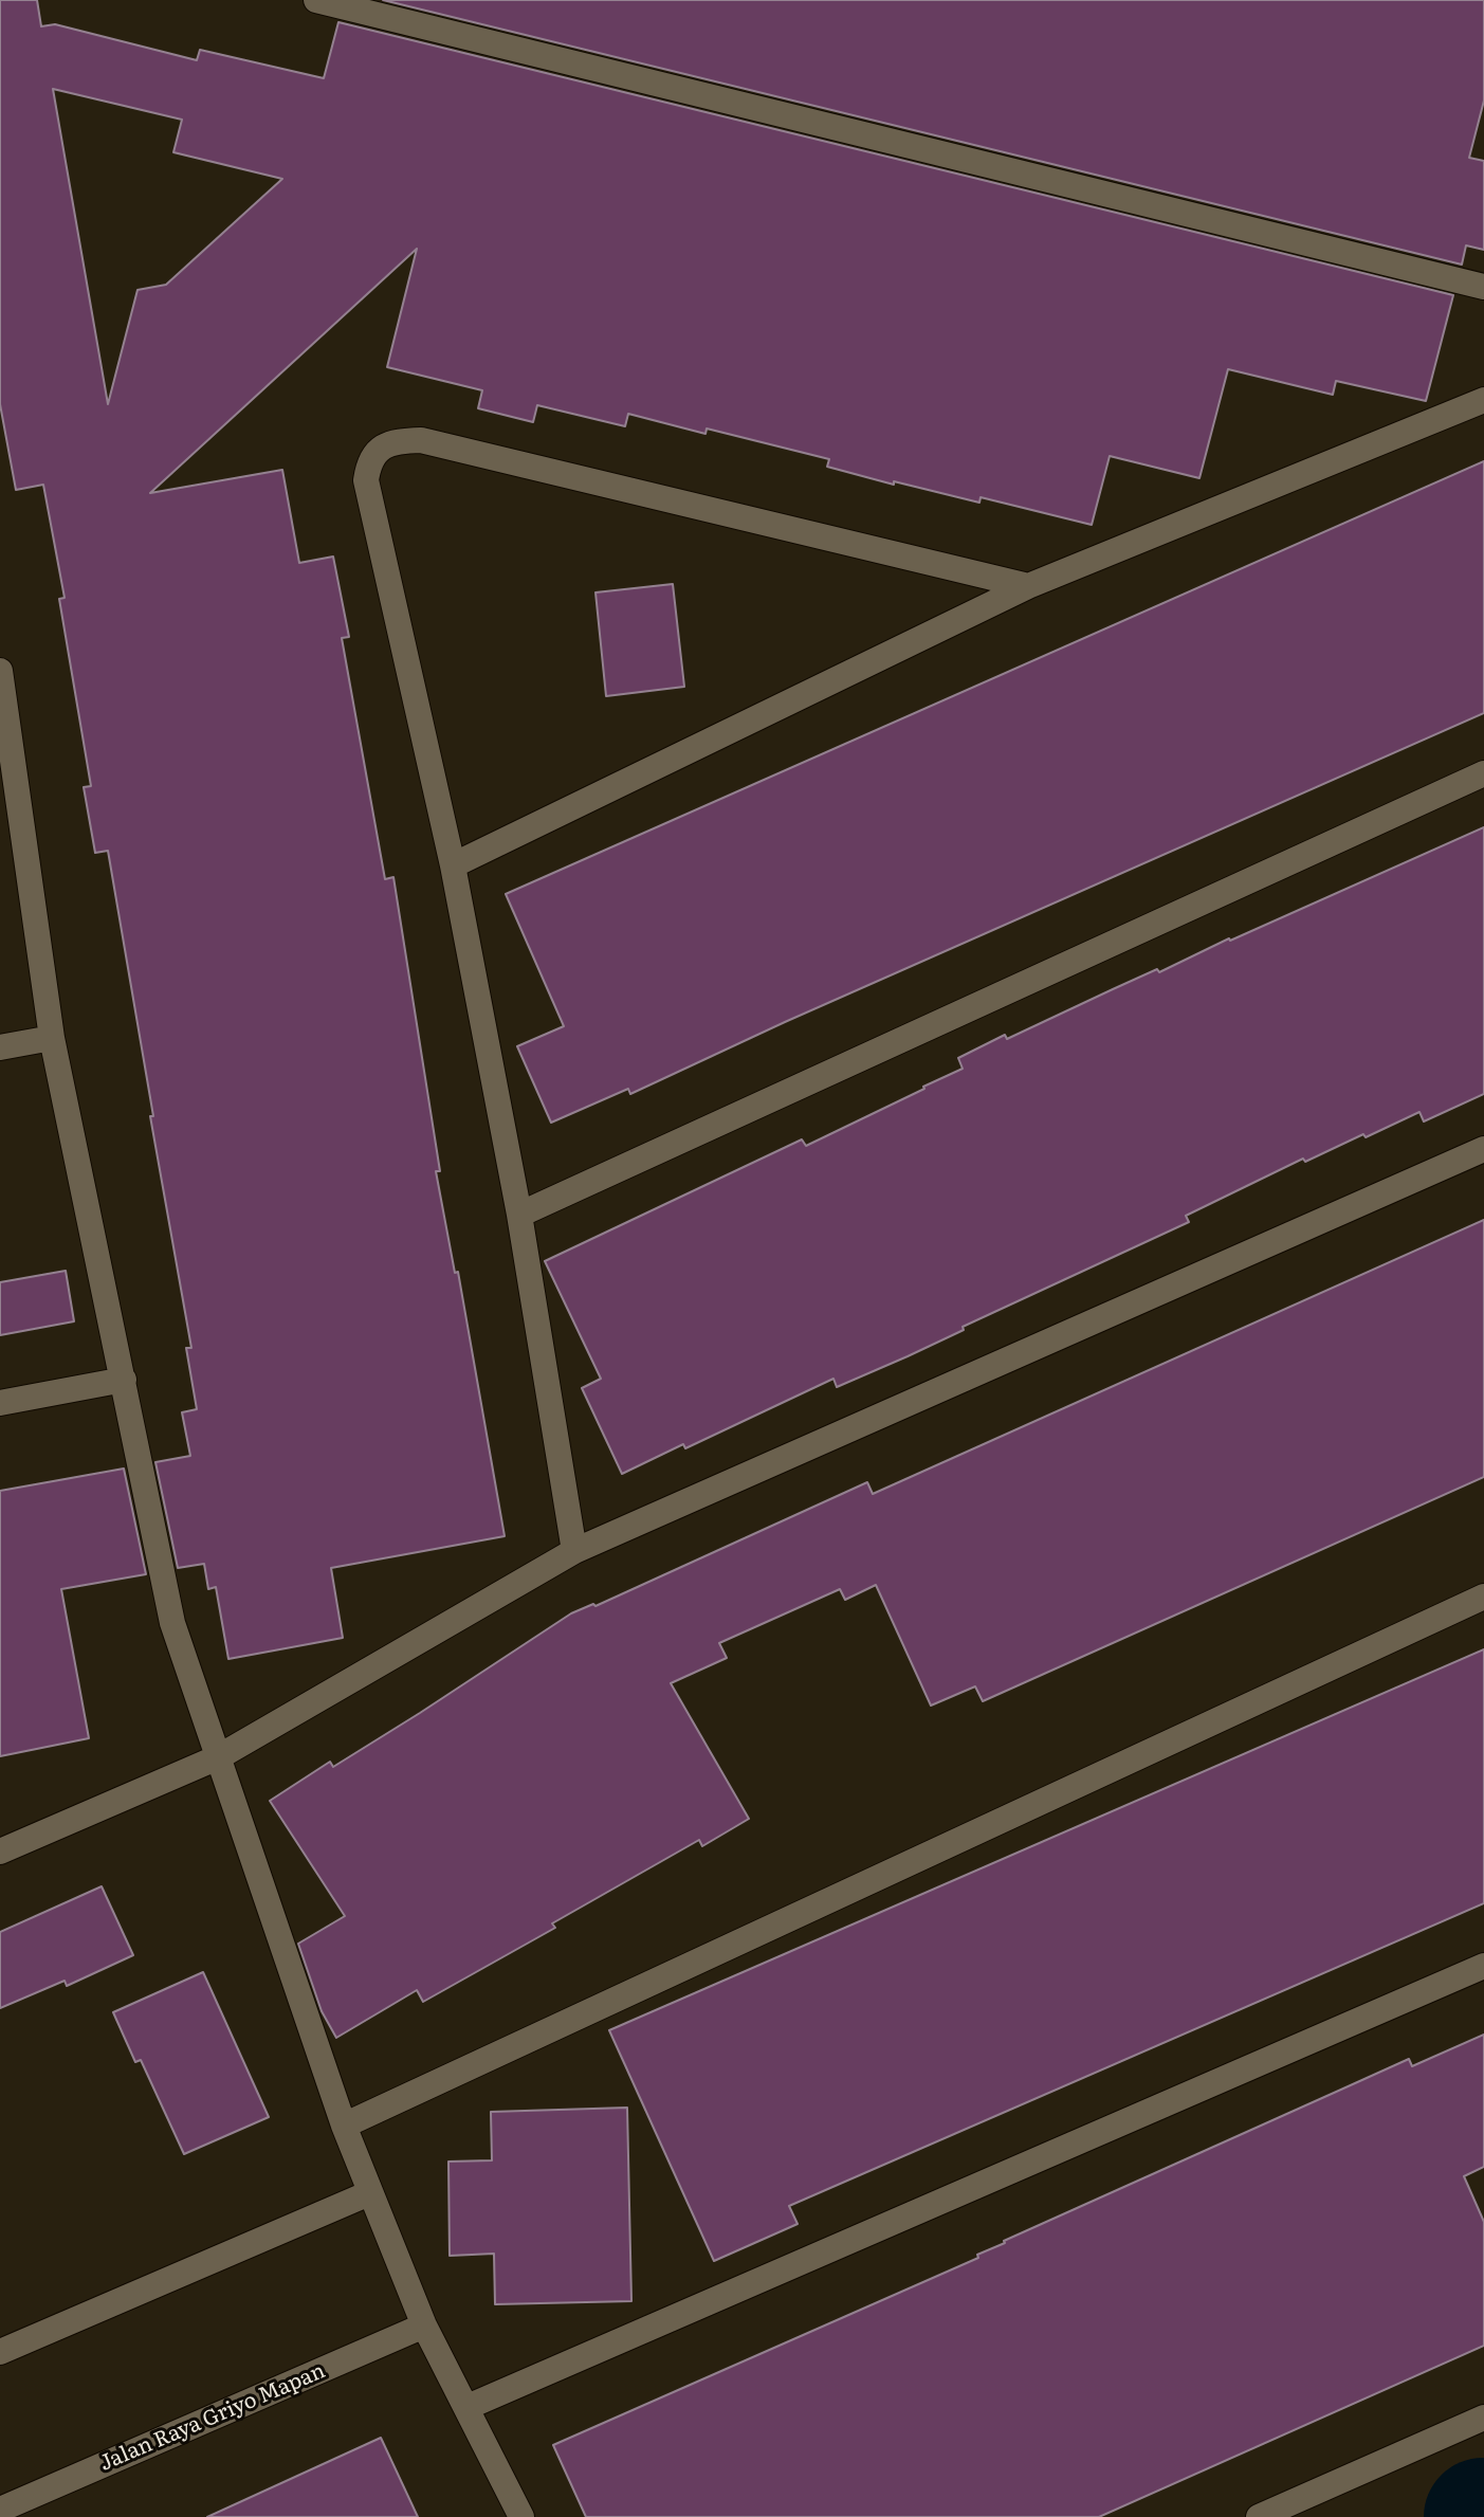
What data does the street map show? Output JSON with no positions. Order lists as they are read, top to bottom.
{
  "streets": {
    "street": ["Jalan Raya Griyo Mapan"]
  }
}
